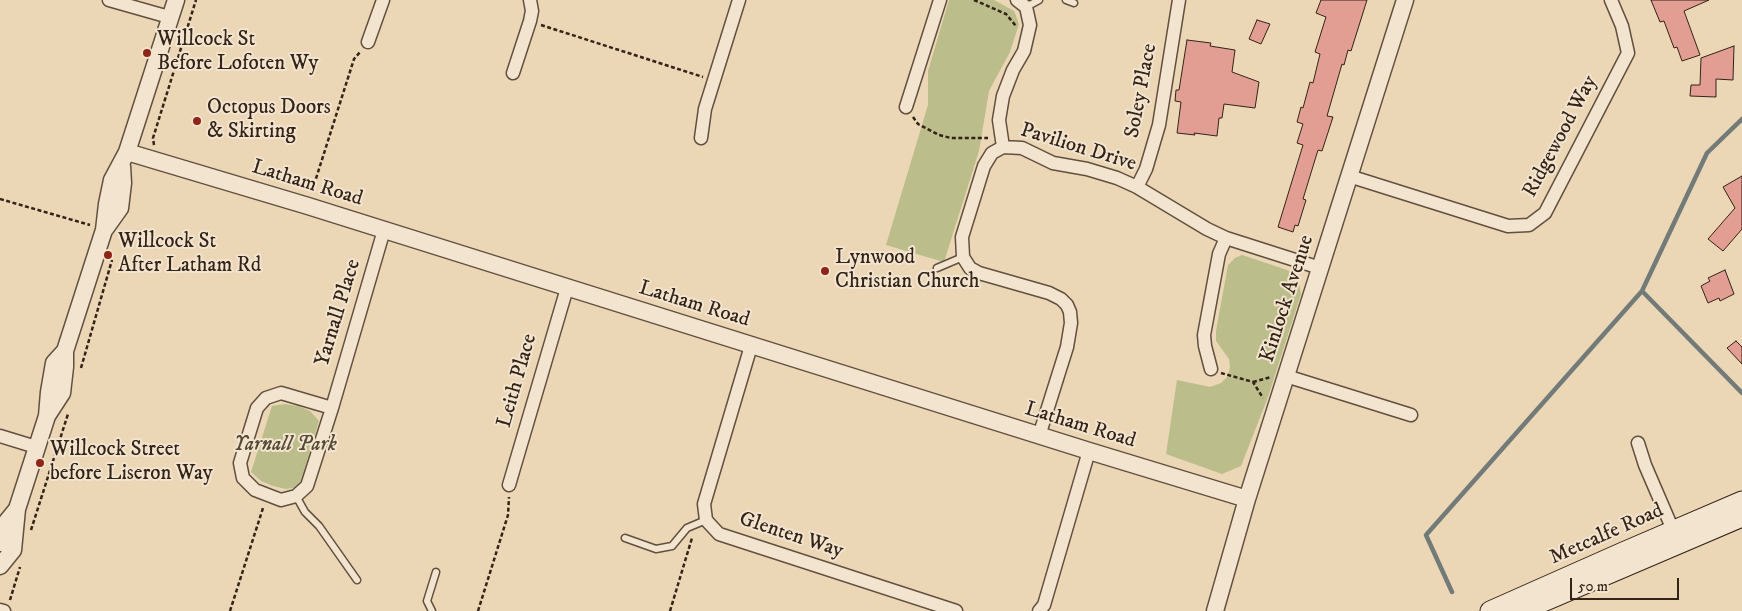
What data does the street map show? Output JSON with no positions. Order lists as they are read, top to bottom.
{
  "streets": {
    "main road": ["Metcalfe Road"],
    "street": [
      "Soley Place",
      "Ridgewood Way",
      "Pavilion Drive",
      "Latham Road",
      "Kinlock Avenue",
      "Yarnall Place",
      "Leith Place",
      "Glenten Way"
    ]
  },
  "crossings": [
    ["Soley Place", "Pavilion Drive"],
    ["Ridgewood Way", "Kinlock Avenue"],
    ["Pavilion Drive", "Kinlock Avenue"],
    ["Latham Road", "Kinlock Avenue"],
    ["Latham Road", "Yarnall Place"],
    ["Latham Road", "Leith Place"],
    ["Latham Road", "Glenten Way"]
  ],
  "parks": ["Yarnall Park"],
  "places": [
    "Willcock St Before Lofoten Wy",
    "Octopus Doors & Skirting",
    "Willcock St After Latham Rd",
    "Lynwood Christian Church",
    "Willcock Street before Liseron Way"
  ],
  "scale_bar": "50 m"
}
